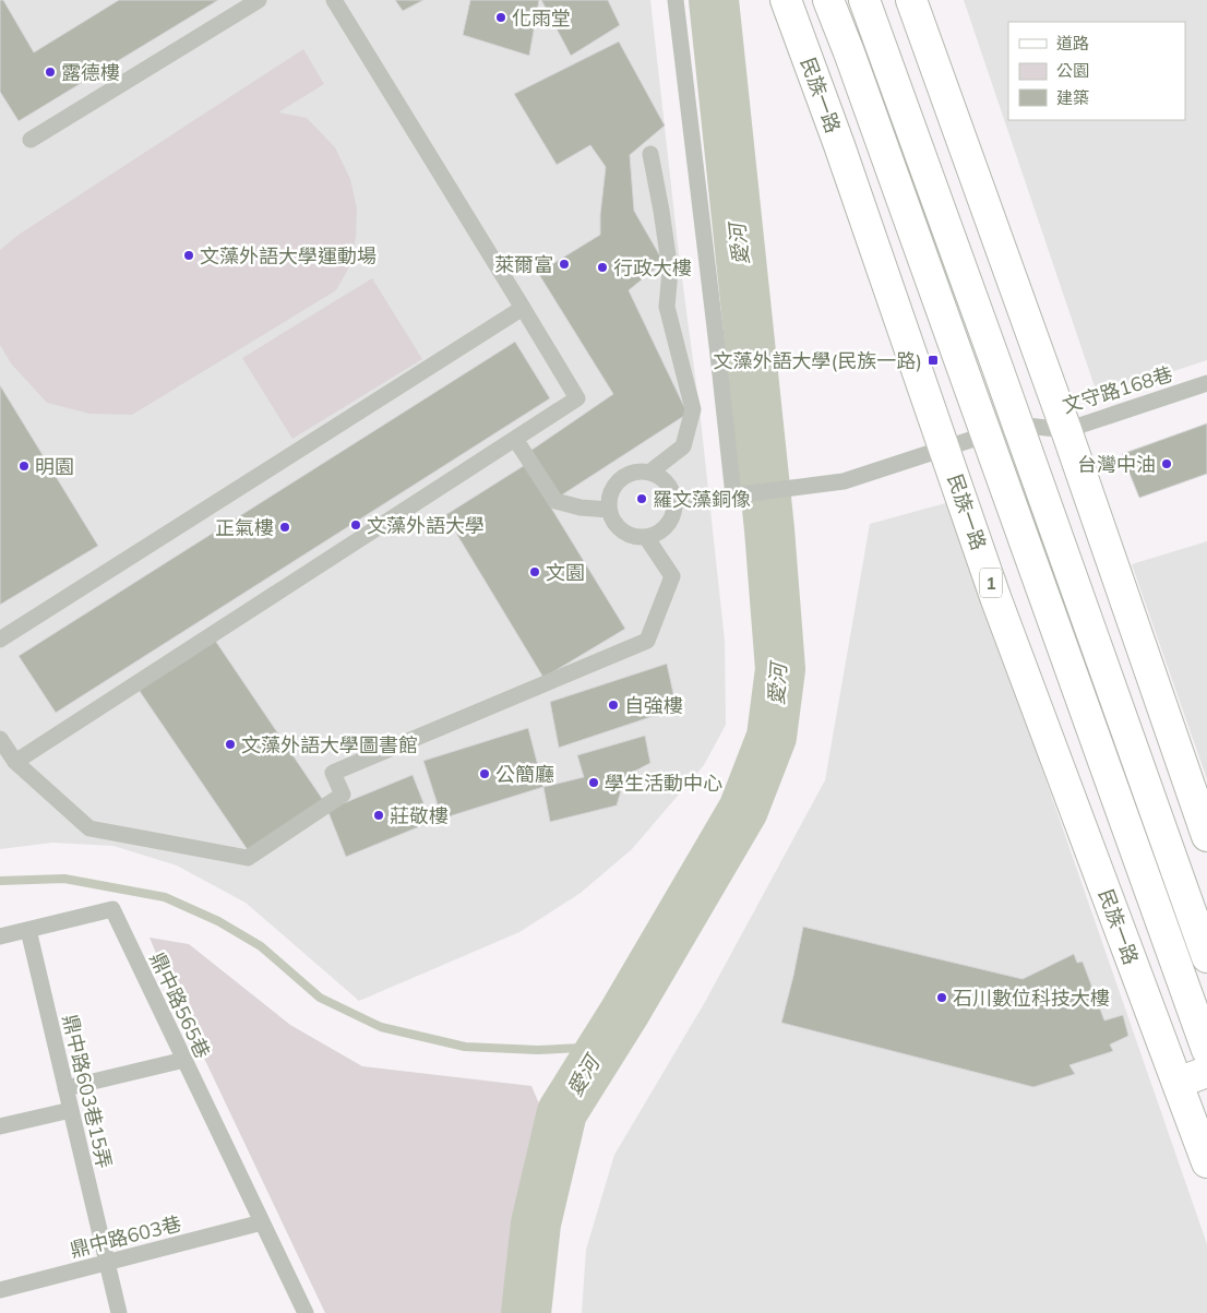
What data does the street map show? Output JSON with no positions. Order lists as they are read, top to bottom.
{
  "streets": {
    "main road": ["民族一路", "1"],
    "lane": [
      "文守路168巷",
      "鼎中路565巷",
      "鼎中路603巷15弄",
      "鼎中路603巷"
    ]
  },
  "crossings": [
    ["民族一路", "文守路168巷"],
    ["鼎中路565巷", "鼎中路603巷15弄"],
    ["鼎中路565巷", "鼎中路603巷"],
    ["鼎中路603巷15弄", "鼎中路603巷"]
  ],
  "water": ["愛河"],
  "places": {
    "other": [
      "化雨堂",
      "露德樓",
      "文藻外語大學運動場",
      "萊爾富",
      "行政大樓",
      "台灣中油",
      "明園",
      "羅文藻銅像",
      "文藻外語大學",
      "正氣樓",
      "文園",
      "自強樓",
      "文藻外語大學圖書館",
      "公簡廳",
      "學生活動中心",
      "莊敬樓",
      "石川數位科技大樓"
    ],
    "transit": ["文藻外語大學(民族一路)"]
  },
  "legend": ["道路", "公園", "建築"]
}
